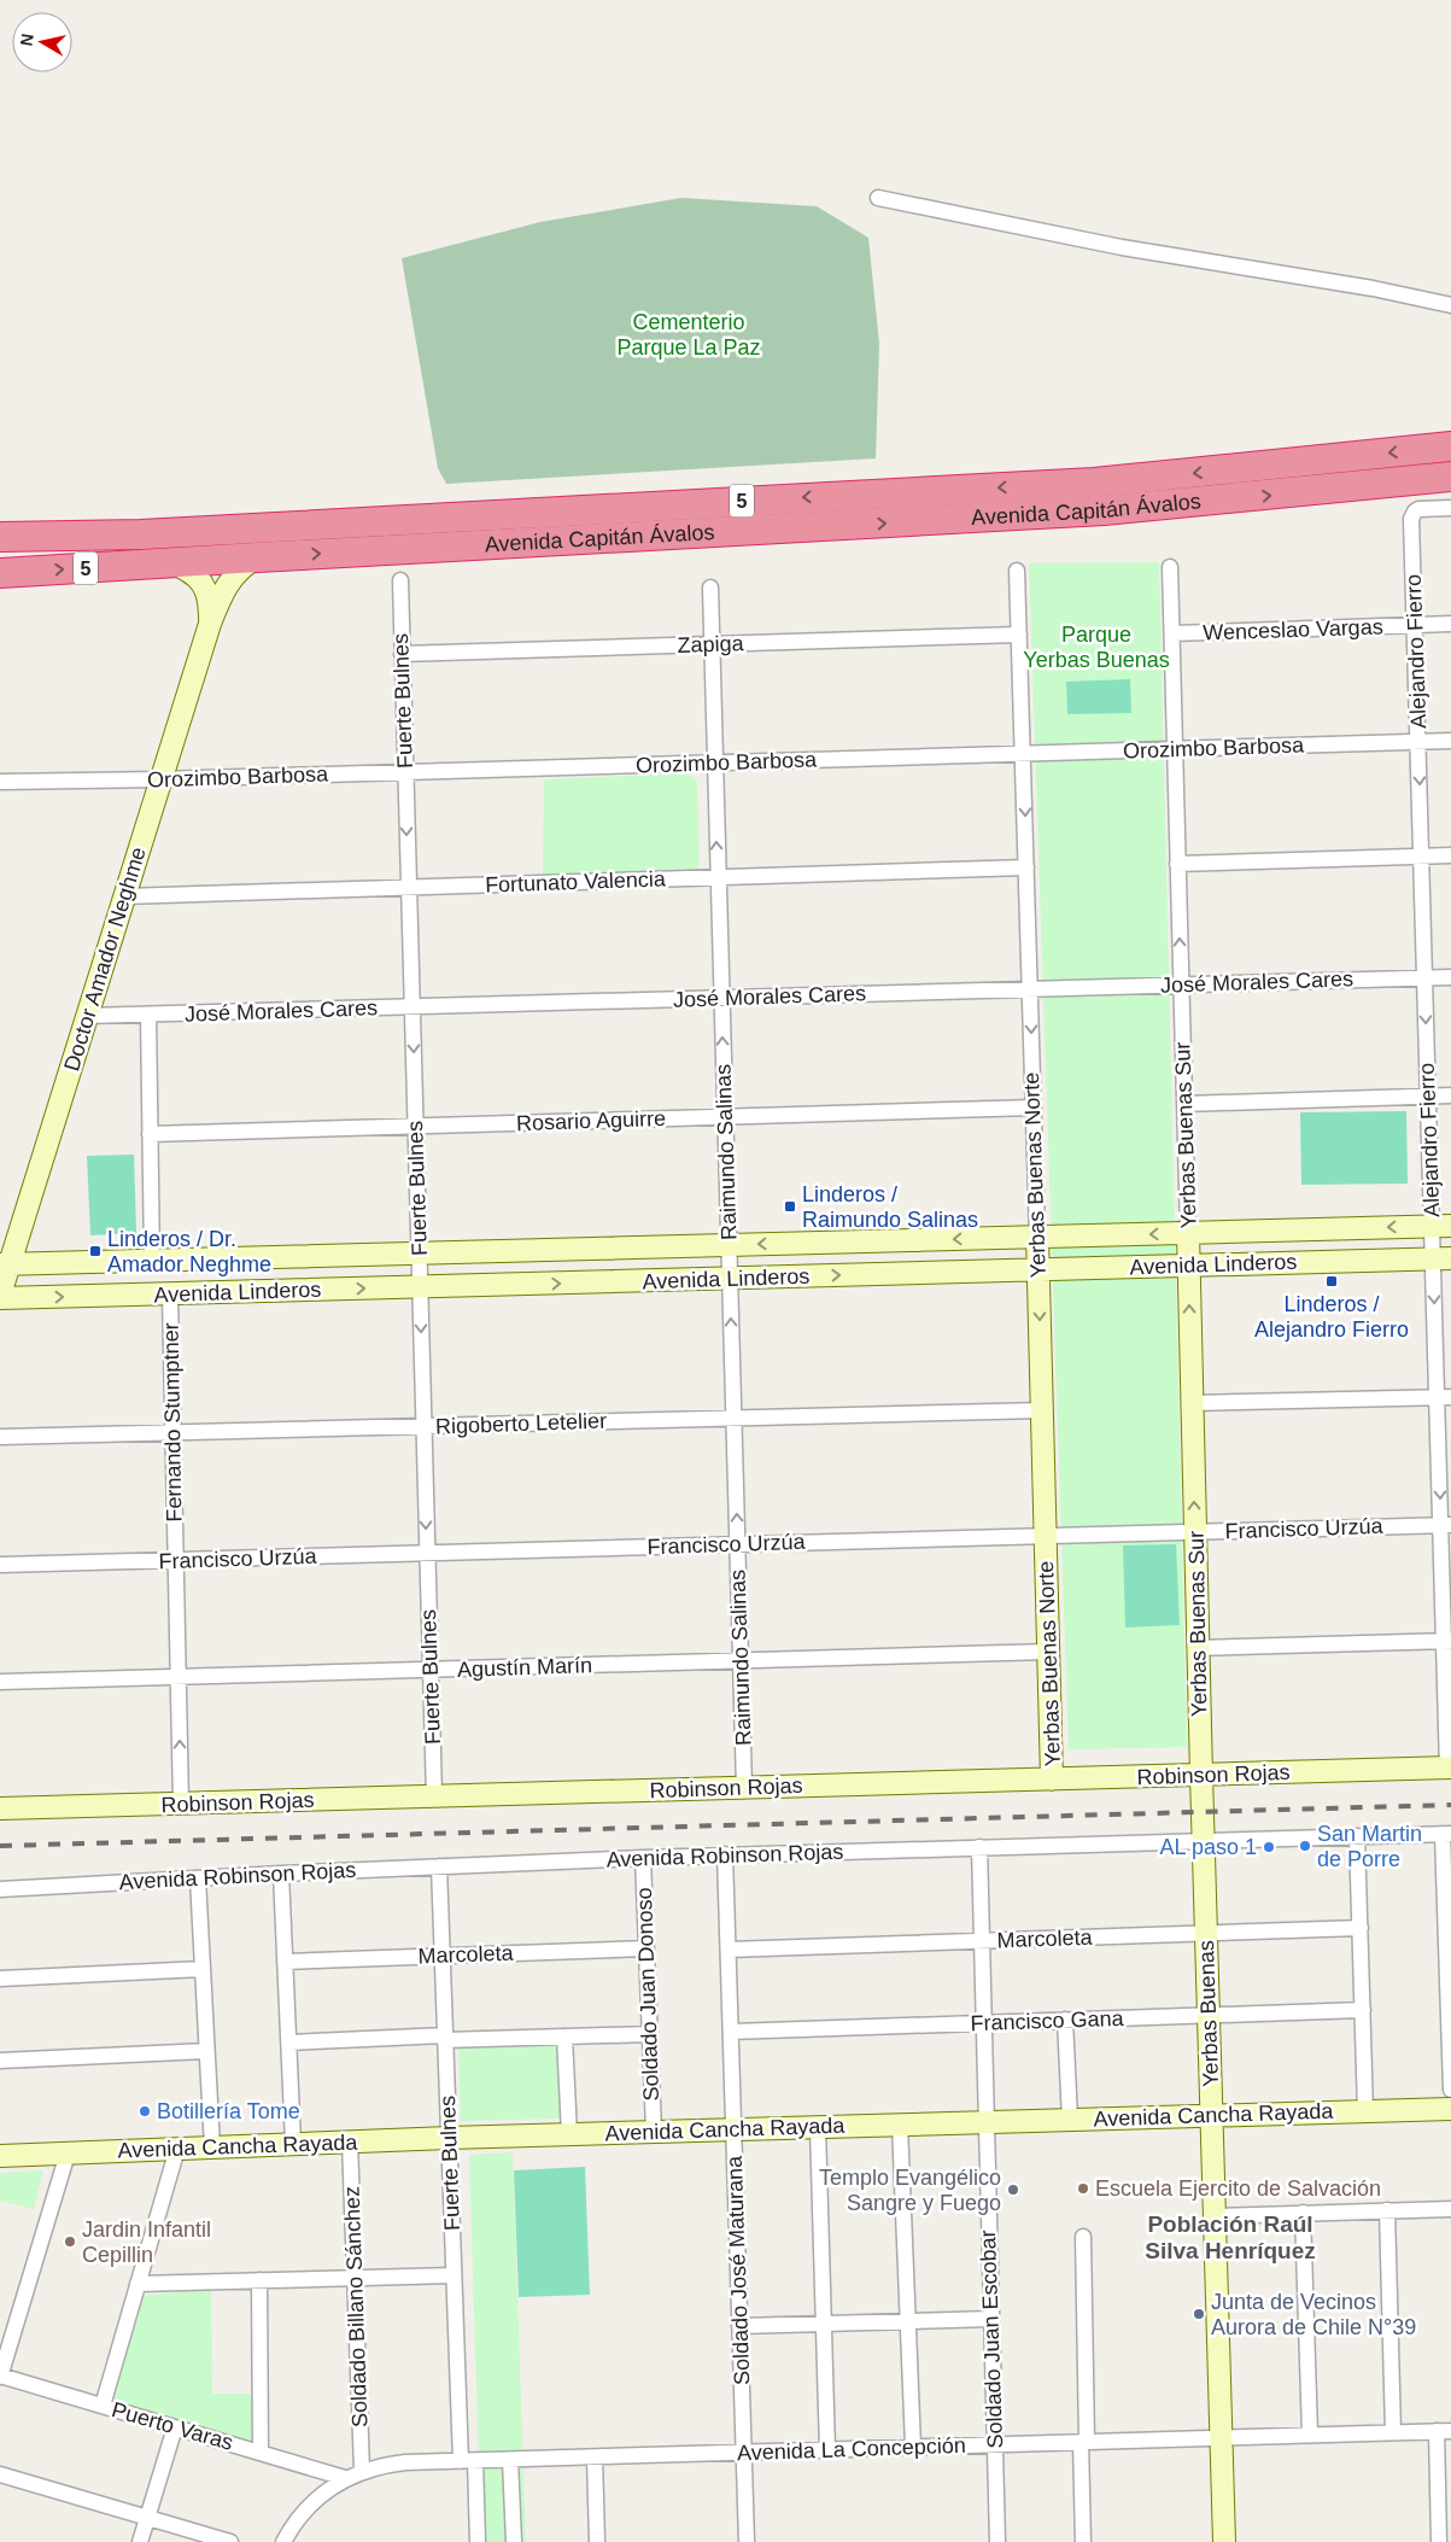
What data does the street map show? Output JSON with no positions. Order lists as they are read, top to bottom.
{
  "streets": {
    "highway": ["5", "Avenida Capitán Ávalos"],
    "street": [
      "Wenceslao Vargas",
      "Zapiga",
      "Alejandro Fierro",
      "Fuerte Bulnes",
      "Orozimbo Barbosa",
      "Fortunato Valencia",
      "Doctor Amador Neghme",
      "José Morales Cares",
      "Rosario Aguirre",
      "Yerbas Buenas Sur",
      "Raimundo Salinas",
      "Yerbas Buenas Norte",
      "Avenida Linderos",
      "Fernando Stumptner",
      "Rigoberto Letelier",
      "Francisco Urzúa",
      "Agustín Marín",
      "Robinson Rojas",
      "Avenida Robinson Rojas",
      "Marcoleta",
      "Soldado Juan Donoso",
      "Yerbas Buenas",
      "Francisco Gana",
      "Avenida Cancha Rayada",
      "Soldado José Maturana",
      "Soldado Billano Sánchez",
      "Soldado Juan Escobar",
      "Puerto Varas",
      "Avenida La Concepción"
    ]
  },
  "crossings": [
    ["Avenida Capitán Ávalos", "Doctor Amador Neghme"],
    ["Wenceslao Vargas", "Alejandro Fierro"],
    ["Wenceslao Vargas", "Yerbas Buenas Sur"],
    ["Zapiga", "Fuerte Bulnes"],
    ["Zapiga", "Raimundo Salinas"],
    ["Zapiga", "Yerbas Buenas Norte"],
    ["Alejandro Fierro", "Orozimbo Barbosa"],
    ["Alejandro Fierro", "José Morales Cares"],
    ["Alejandro Fierro", "Avenida Linderos"],
    ["Alejandro Fierro", "Francisco Urzúa"],
    ["Alejandro Fierro", "Robinson Rojas"],
    ["Fuerte Bulnes", "Orozimbo Barbosa"],
    ["Fuerte Bulnes", "Fortunato Valencia"],
    ["Fuerte Bulnes", "José Morales Cares"],
    ["Fuerte Bulnes", "Rosario Aguirre"],
    ["Fuerte Bulnes", "Avenida Linderos"],
    ["Fuerte Bulnes", "Rigoberto Letelier"],
    ["Fuerte Bulnes", "Francisco Urzúa"],
    ["Fuerte Bulnes", "Agustín Marín"],
    ["Fuerte Bulnes", "Robinson Rojas"],
    ["Fuerte Bulnes", "Avenida Robinson Rojas"],
    ["Fuerte Bulnes", "Marcoleta"],
    ["Fuerte Bulnes", "Avenida Cancha Rayada"],
    ["Fuerte Bulnes", "Avenida La Concepción"],
    ["Orozimbo Barbosa", "Doctor Amador Neghme"],
    ["Orozimbo Barbosa", "Yerbas Buenas Sur"],
    ["Orozimbo Barbosa", "Raimundo Salinas"],
    ["Orozimbo Barbosa", "Yerbas Buenas Norte"],
    ["Fortunato Valencia", "Doctor Amador Neghme"],
    ["Fortunato Valencia", "Raimundo Salinas"],
    ["Fortunato Valencia", "Yerbas Buenas Norte"],
    ["Doctor Amador Neghme", "José Morales Cares"],
    ["Doctor Amador Neghme", "Avenida Linderos"],
    ["José Morales Cares", "Yerbas Buenas Sur"],
    ["José Morales Cares", "Raimundo Salinas"],
    ["José Morales Cares", "Yerbas Buenas Norte"],
    ["Rosario Aguirre", "Raimundo Salinas"],
    ["Rosario Aguirre", "Yerbas Buenas Norte"],
    ["Yerbas Buenas Sur", "Avenida Linderos"],
    ["Yerbas Buenas Sur", "Francisco Urzúa"],
    ["Yerbas Buenas Sur", "Robinson Rojas"],
    ["Yerbas Buenas Sur", "Yerbas Buenas"],
    ["Raimundo Salinas", "Avenida Linderos"],
    ["Raimundo Salinas", "Rigoberto Letelier"],
    ["Raimundo Salinas", "Francisco Urzúa"],
    ["Raimundo Salinas", "Agustín Marín"],
    ["Raimundo Salinas", "Robinson Rojas"],
    ["Yerbas Buenas Norte", "Avenida Linderos"],
    ["Yerbas Buenas Norte", "Rigoberto Letelier"],
    ["Yerbas Buenas Norte", "Francisco Urzúa"],
    ["Yerbas Buenas Norte", "Agustín Marín"],
    ["Yerbas Buenas Norte", "Robinson Rojas"],
    ["Avenida Linderos", "Fernando Stumptner"],
    ["Fernando Stumptner", "Rigoberto Letelier"],
    ["Fernando Stumptner", "Francisco Urzúa"],
    ["Fernando Stumptner", "Agustín Marín"],
    ["Fernando Stumptner", "Robinson Rojas"],
    ["Robinson Rojas", "Yerbas Buenas"],
    ["Avenida Robinson Rojas", "Soldado Juan Donoso"],
    ["Avenida Robinson Rojas", "Yerbas Buenas"],
    ["Avenida Robinson Rojas", "Soldado José Maturana"],
    ["Avenida Robinson Rojas", "Soldado Juan Escobar"],
    ["Marcoleta", "Soldado Juan Donoso"],
    ["Marcoleta", "Yerbas Buenas"],
    ["Marcoleta", "Soldado José Maturana"],
    ["Marcoleta", "Soldado Juan Escobar"],
    ["Soldado Juan Donoso", "Avenida Cancha Rayada"],
    ["Yerbas Buenas", "Francisco Gana"],
    ["Yerbas Buenas", "Avenida Cancha Rayada"],
    ["Yerbas Buenas", "Avenida La Concepción"],
    ["Francisco Gana", "Soldado José Maturana"],
    ["Francisco Gana", "Soldado Juan Escobar"],
    ["Avenida Cancha Rayada", "Soldado José Maturana"],
    ["Avenida Cancha Rayada", "Soldado Billano Sánchez"],
    ["Avenida Cancha Rayada", "Soldado Juan Escobar"],
    ["Soldado José Maturana", "Avenida La Concepción"],
    ["Soldado Billano Sánchez", "Avenida La Concepción"],
    ["Soldado Juan Escobar", "Avenida La Concepción"],
    ["Puerto Varas", "Avenida La Concepción"]
  ],
  "one_way": ["Alejandro Fierro", "Raimundo Salinas"],
  "districts": ["Población Raúl Silva Henríquez"],
  "parks": ["Cementerio Parque La Paz", "Parque Yerbas Buenas"],
  "places": {
    "transit": ["Linderos / Raimundo Salinas", "Linderos / Dr. Amador Neghme", "Linderos / Alejandro Fierro"],
    "other": [
      "San Martin de Porre",
      "AL paso 1",
      "Botillería Tome",
      "Escuela Ejercito de Salvación",
      "Templo Evangélico Sangre y Fuego",
      "Jardin Infantil Cepillin",
      "Junta de Vecinos Aurora de Chile N°39"
    ]
  },
  "north": "left"
}
